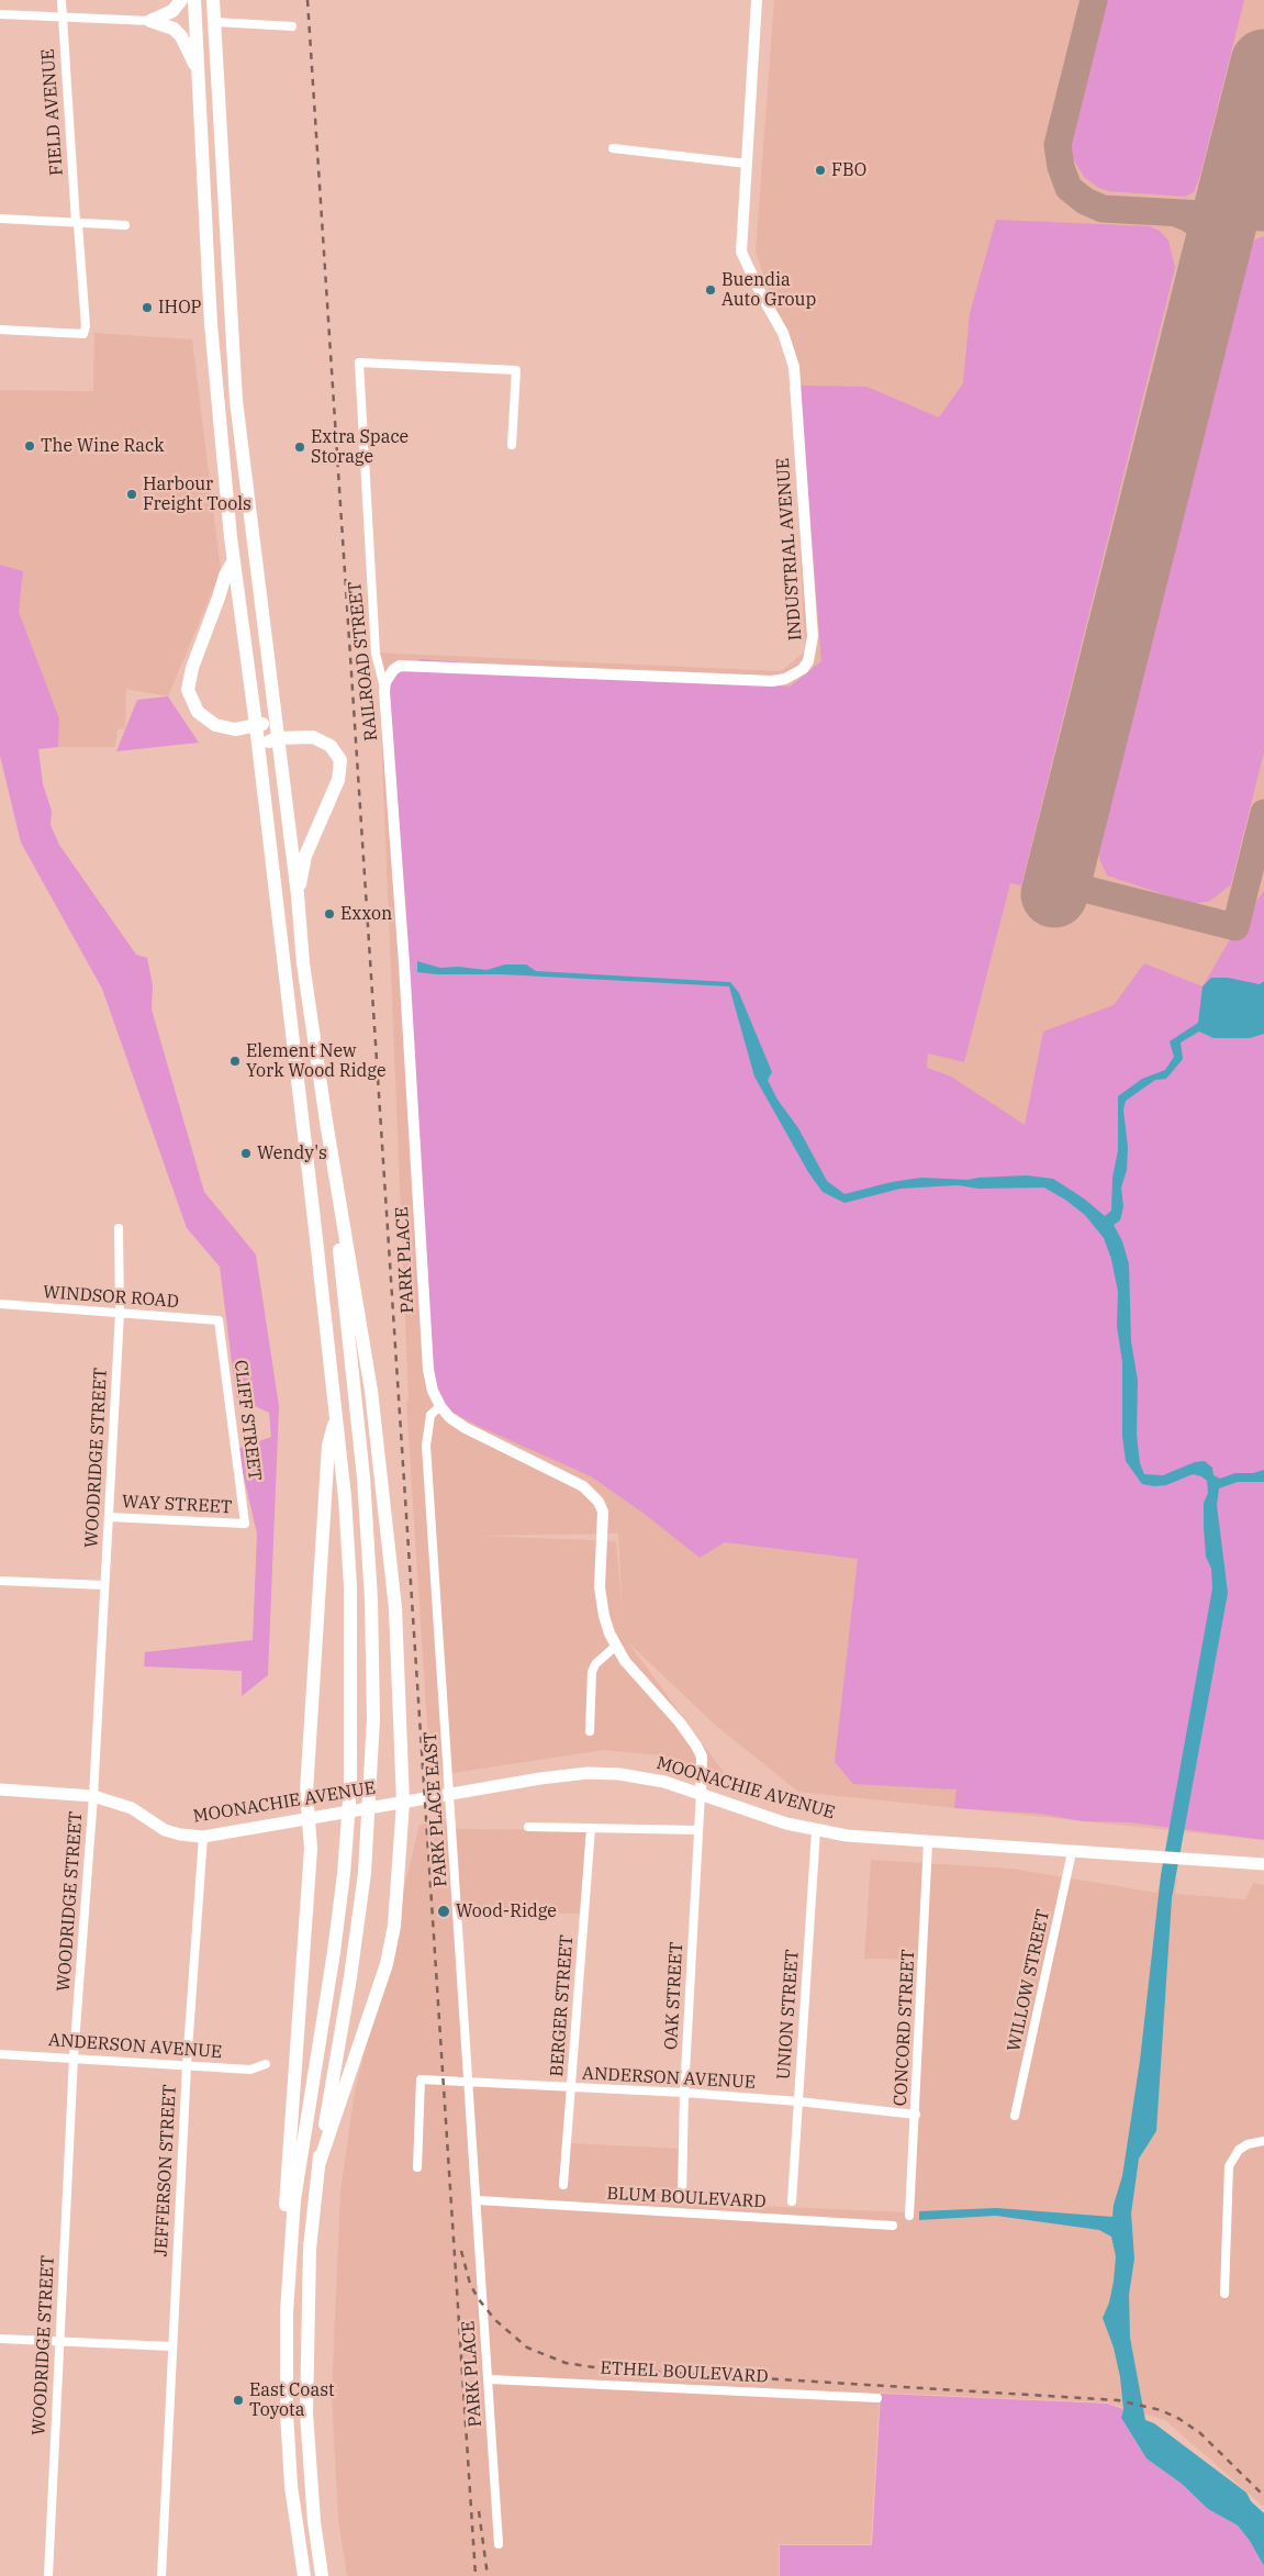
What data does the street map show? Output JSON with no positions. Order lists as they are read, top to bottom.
{
  "streets": {
    "main road": ["MOONACHIE AVENUE"],
    "street": [
      "FIELD AVENUE",
      "INDUSTRIAL AVENUE",
      "RAILROAD STREET",
      "PARK PLACE",
      "WINDSOR ROAD",
      "CLIFF STREET",
      "WOODRIDGE STREET",
      "WAY STREET",
      "PARK PLACE EAST",
      "WILLOW STREET",
      "OAK STREET",
      "BERGER STREET",
      "UNION STREET",
      "CONCORD STREET",
      "ANDERSON AVENUE",
      "JEFFERSON STREET",
      "BLUM BOULEVARD",
      "ETHEL BOULEVARD"
    ]
  },
  "crossings": [
    ["INDUSTRIAL AVENUE", "RAILROAD STREET"],
    ["RAILROAD STREET", "PARK PLACE"],
    ["PARK PLACE", "PARK PLACE EAST"],
    ["PARK PLACE", "BLUM BOULEVARD"],
    ["PARK PLACE", "ETHEL BOULEVARD"],
    ["WINDSOR ROAD", "CLIFF STREET"],
    ["WINDSOR ROAD", "WOODRIDGE STREET"],
    ["CLIFF STREET", "WAY STREET"],
    ["WOODRIDGE STREET", "WAY STREET"],
    ["WOODRIDGE STREET", "MOONACHIE AVENUE"],
    ["WOODRIDGE STREET", "ANDERSON AVENUE"],
    ["MOONACHIE AVENUE", "WILLOW STREET"],
    ["MOONACHIE AVENUE", "OAK STREET"],
    ["MOONACHIE AVENUE", "UNION STREET"],
    ["MOONACHIE AVENUE", "CONCORD STREET"],
    ["MOONACHIE AVENUE", "JEFFERSON STREET"],
    ["PARK PLACE EAST", "ANDERSON AVENUE"],
    ["PARK PLACE EAST", "BLUM BOULEVARD"],
    ["OAK STREET", "ANDERSON AVENUE"],
    ["BERGER STREET", "ANDERSON AVENUE"],
    ["UNION STREET", "ANDERSON AVENUE"],
    ["CONCORD STREET", "ANDERSON AVENUE"],
    ["ANDERSON AVENUE", "JEFFERSON STREET"]
  ],
  "places": [
    "FBO",
    "Buendia Auto Group",
    "IHOP",
    "The Wine Rack",
    "Extra Space Storage",
    "Harbour Freight Tools",
    "Exxon",
    "Element New York Wood Ridge",
    "Wendy's",
    "Wood-Ridge",
    "East Coast Toyota"
  ]
}
